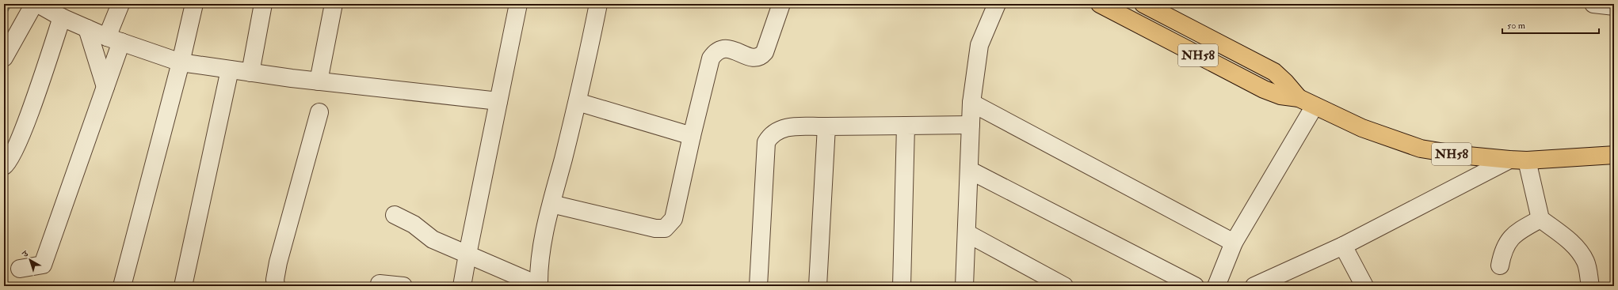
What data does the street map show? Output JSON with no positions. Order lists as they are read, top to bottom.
{
  "streets": {
    "highway": ["NH58"]
  },
  "scale_bar": "50 m",
  "north": "top left"
}
